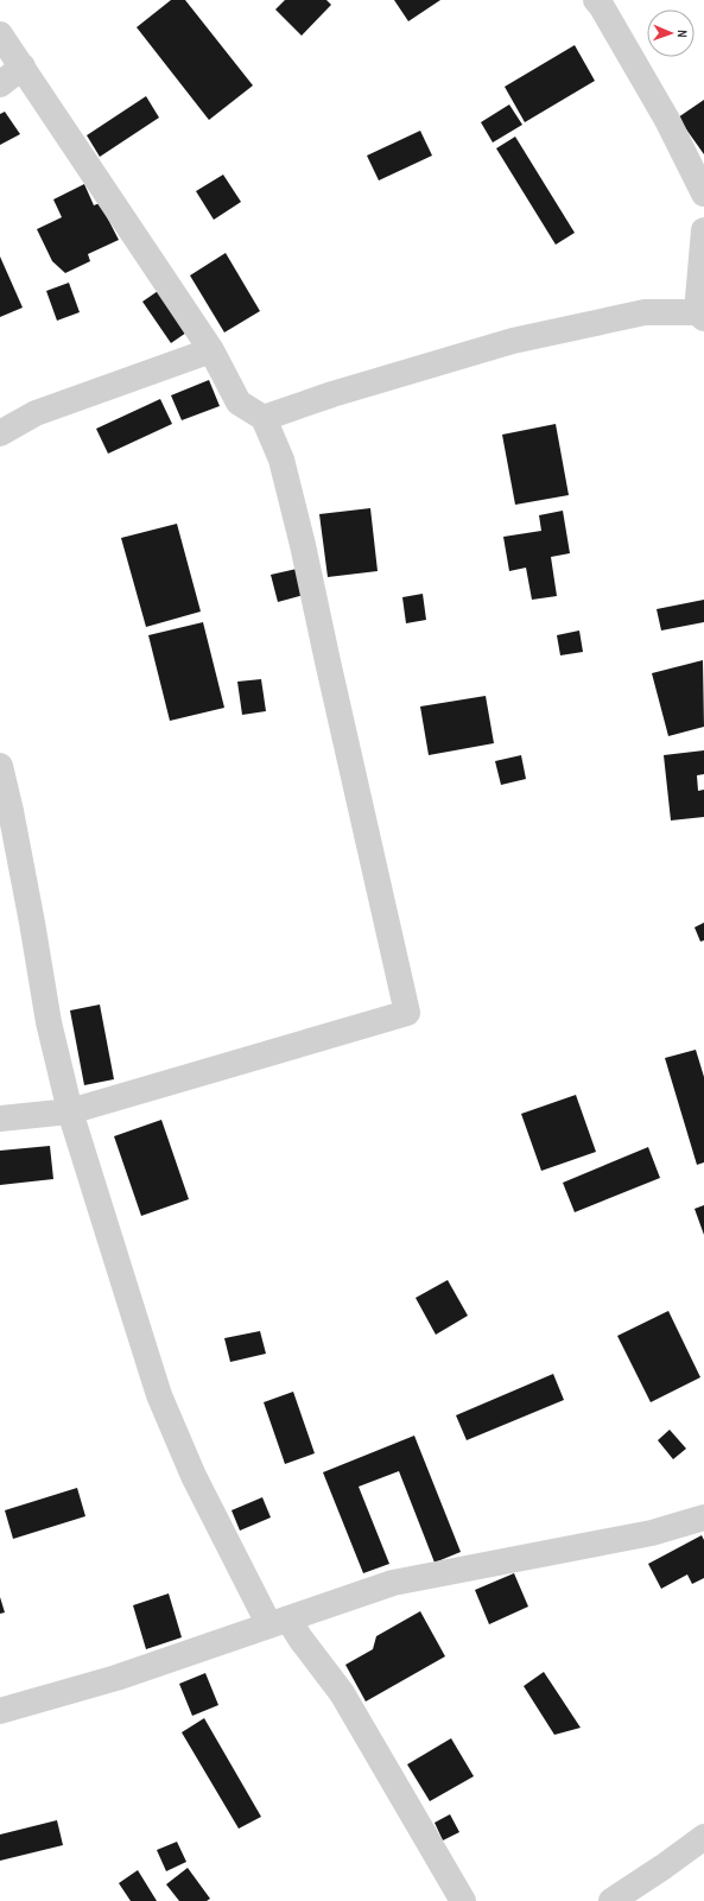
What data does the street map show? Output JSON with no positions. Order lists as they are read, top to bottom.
{
  "north": "right"
}
